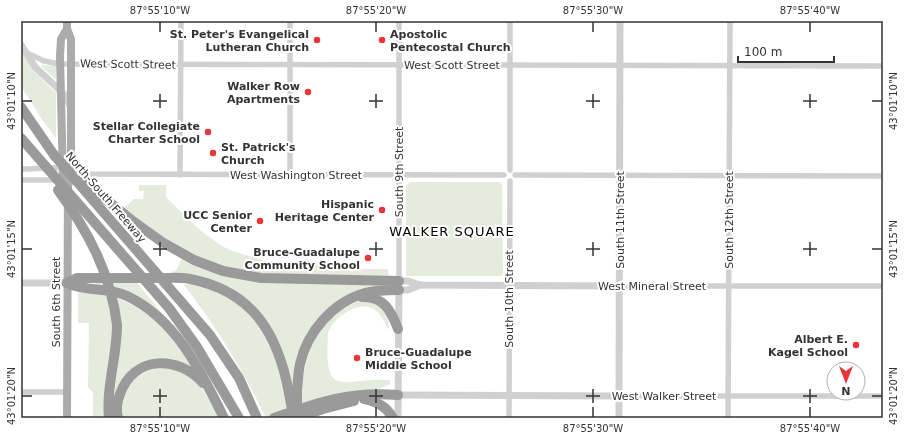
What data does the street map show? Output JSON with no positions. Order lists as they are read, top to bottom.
{
  "streets": {
    "highway": ["North-South Freeway"],
    "main road": ["South 6th Street"],
    "street": [
      "West Scott Street",
      "South 9th Street",
      "West Washington Street",
      "South 11th Street",
      "South 12th Street",
      "West Mineral Street",
      "South 10th Street",
      "West Walker Street"
    ]
  },
  "crossings": [
    ["West Scott Street", "South 9th Street"],
    ["West Scott Street", "South 11th Street"],
    ["West Scott Street", "South 12th Street"],
    ["West Scott Street", "South 6th Street"],
    ["South 9th Street", "West Washington Street"],
    ["South 9th Street", "West Mineral Street"],
    ["South 9th Street", "West Walker Street"],
    ["West Washington Street", "South 10th Street"],
    ["West Washington Street", "South 6th Street"],
    ["South 11th Street", "West Mineral Street"],
    ["South 11th Street", "West Walker Street"],
    ["South 12th Street", "West Mineral Street"],
    ["South 12th Street", "West Walker Street"],
    ["West Mineral Street", "South 10th Street"],
    ["South 10th Street", "West Walker Street"]
  ],
  "districts": ["WALKER SQUARE"],
  "places": [
    "St. Peter's Evangelical Lutheran Church",
    "Apostolic Pentecostal Church",
    "Walker Row Apartments",
    "Stellar Collegiate Charter School",
    "St. Patrick's Church",
    "Hispanic Heritage Center",
    "UCC Senior Center",
    "Bruce-Guadalupe Community School",
    "Albert E. Kagel School",
    "Bruce-Guadalupe Middle School"
  ],
  "scale_bar": "100 m",
  "north": "bottom",
  "coordinates": [
    "87°55'10\"W",
    "87°55'20\"W",
    "87°55'30\"W",
    "87°55'40\"W",
    "43°01'10\"N",
    "43°01'15\"N",
    "43°01'20\"N"
  ]
}
